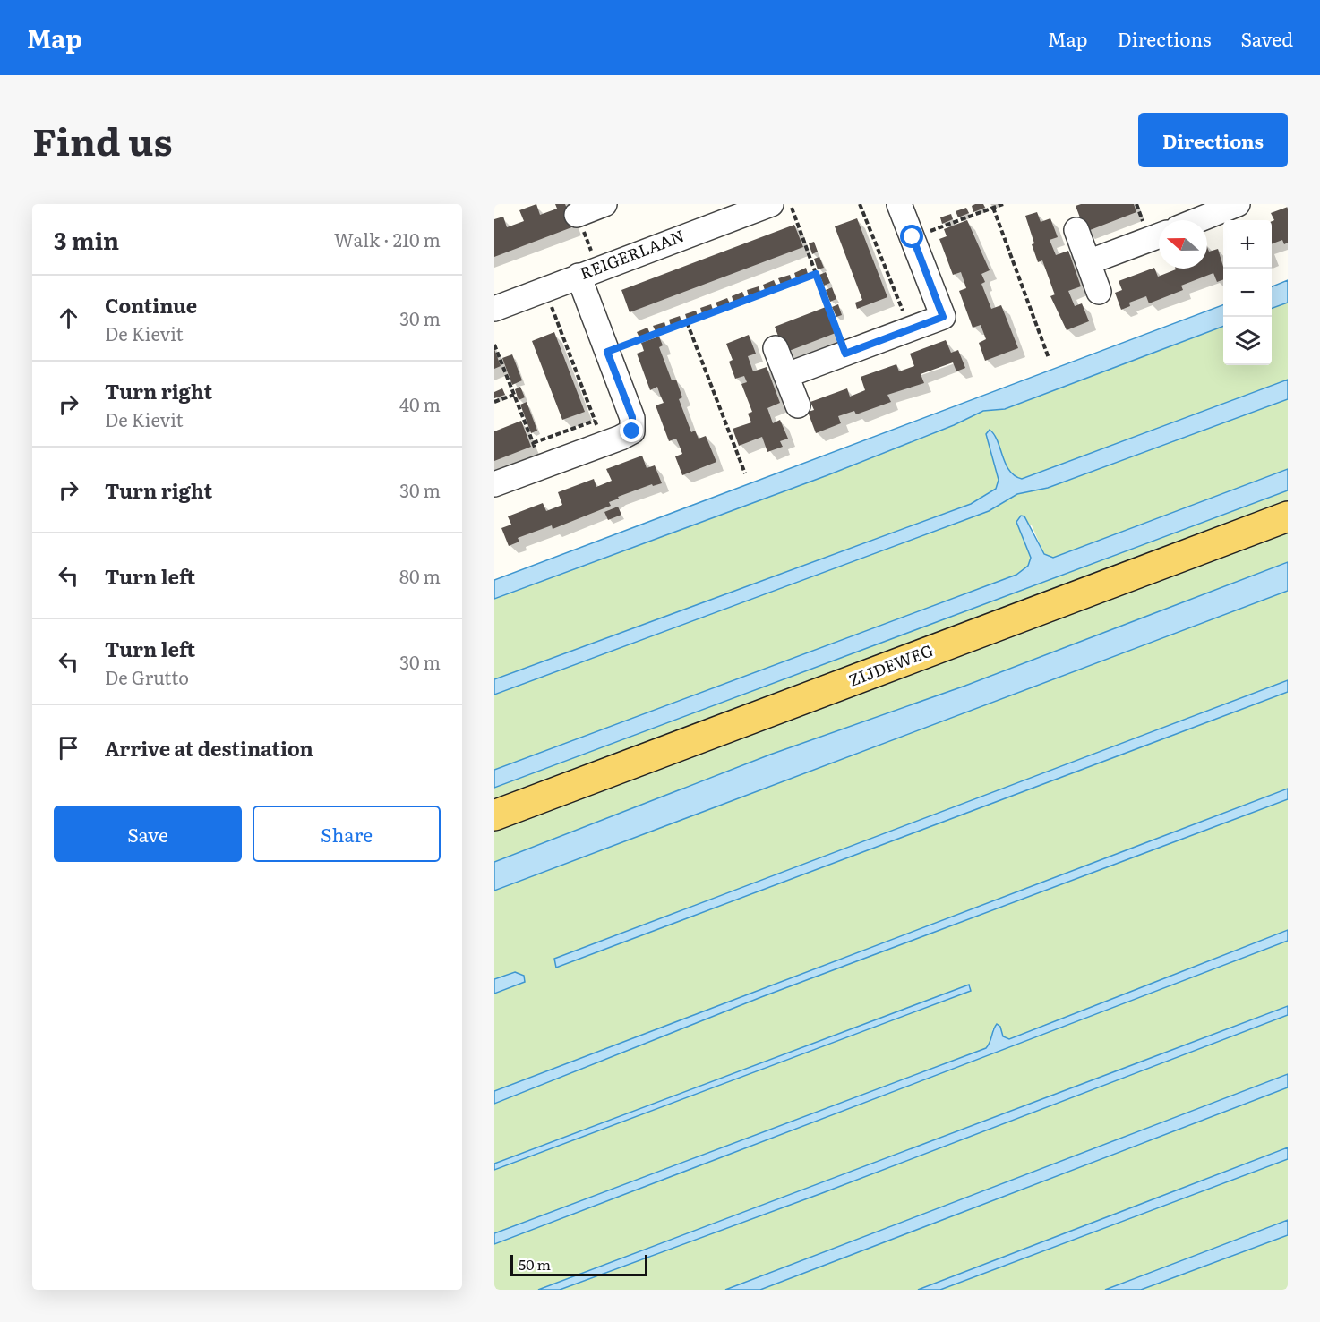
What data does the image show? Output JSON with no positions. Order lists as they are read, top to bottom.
{
  "streets": {
    "main road": ["ZIJDEWEG"],
    "street": ["REIGERLAAN"]
  },
  "scale_bar": "50 m",
  "north": "left",
  "page": {
    "header": "Map",
    "nav": ["Map", "Directions", "Saved"],
    "title": "Find us",
    "buttons": [
      "Directions",
      ["Save", "Share"]
    ],
    "heading": ["3 min", "Walk · 210 m"],
    "map_buttons": ["+", "−"],
    "list": [
      ["Continue", "De Kievit", "30 m"],
      ["Turn right", "De Kievit", "40 m"],
      ["Turn right", "30 m"],
      ["Turn left", "80 m"],
      ["Turn left", "De Grutto", "30 m"],
      "Arrive at destination"
    ],
    "scale": "50 m"
  }
}
